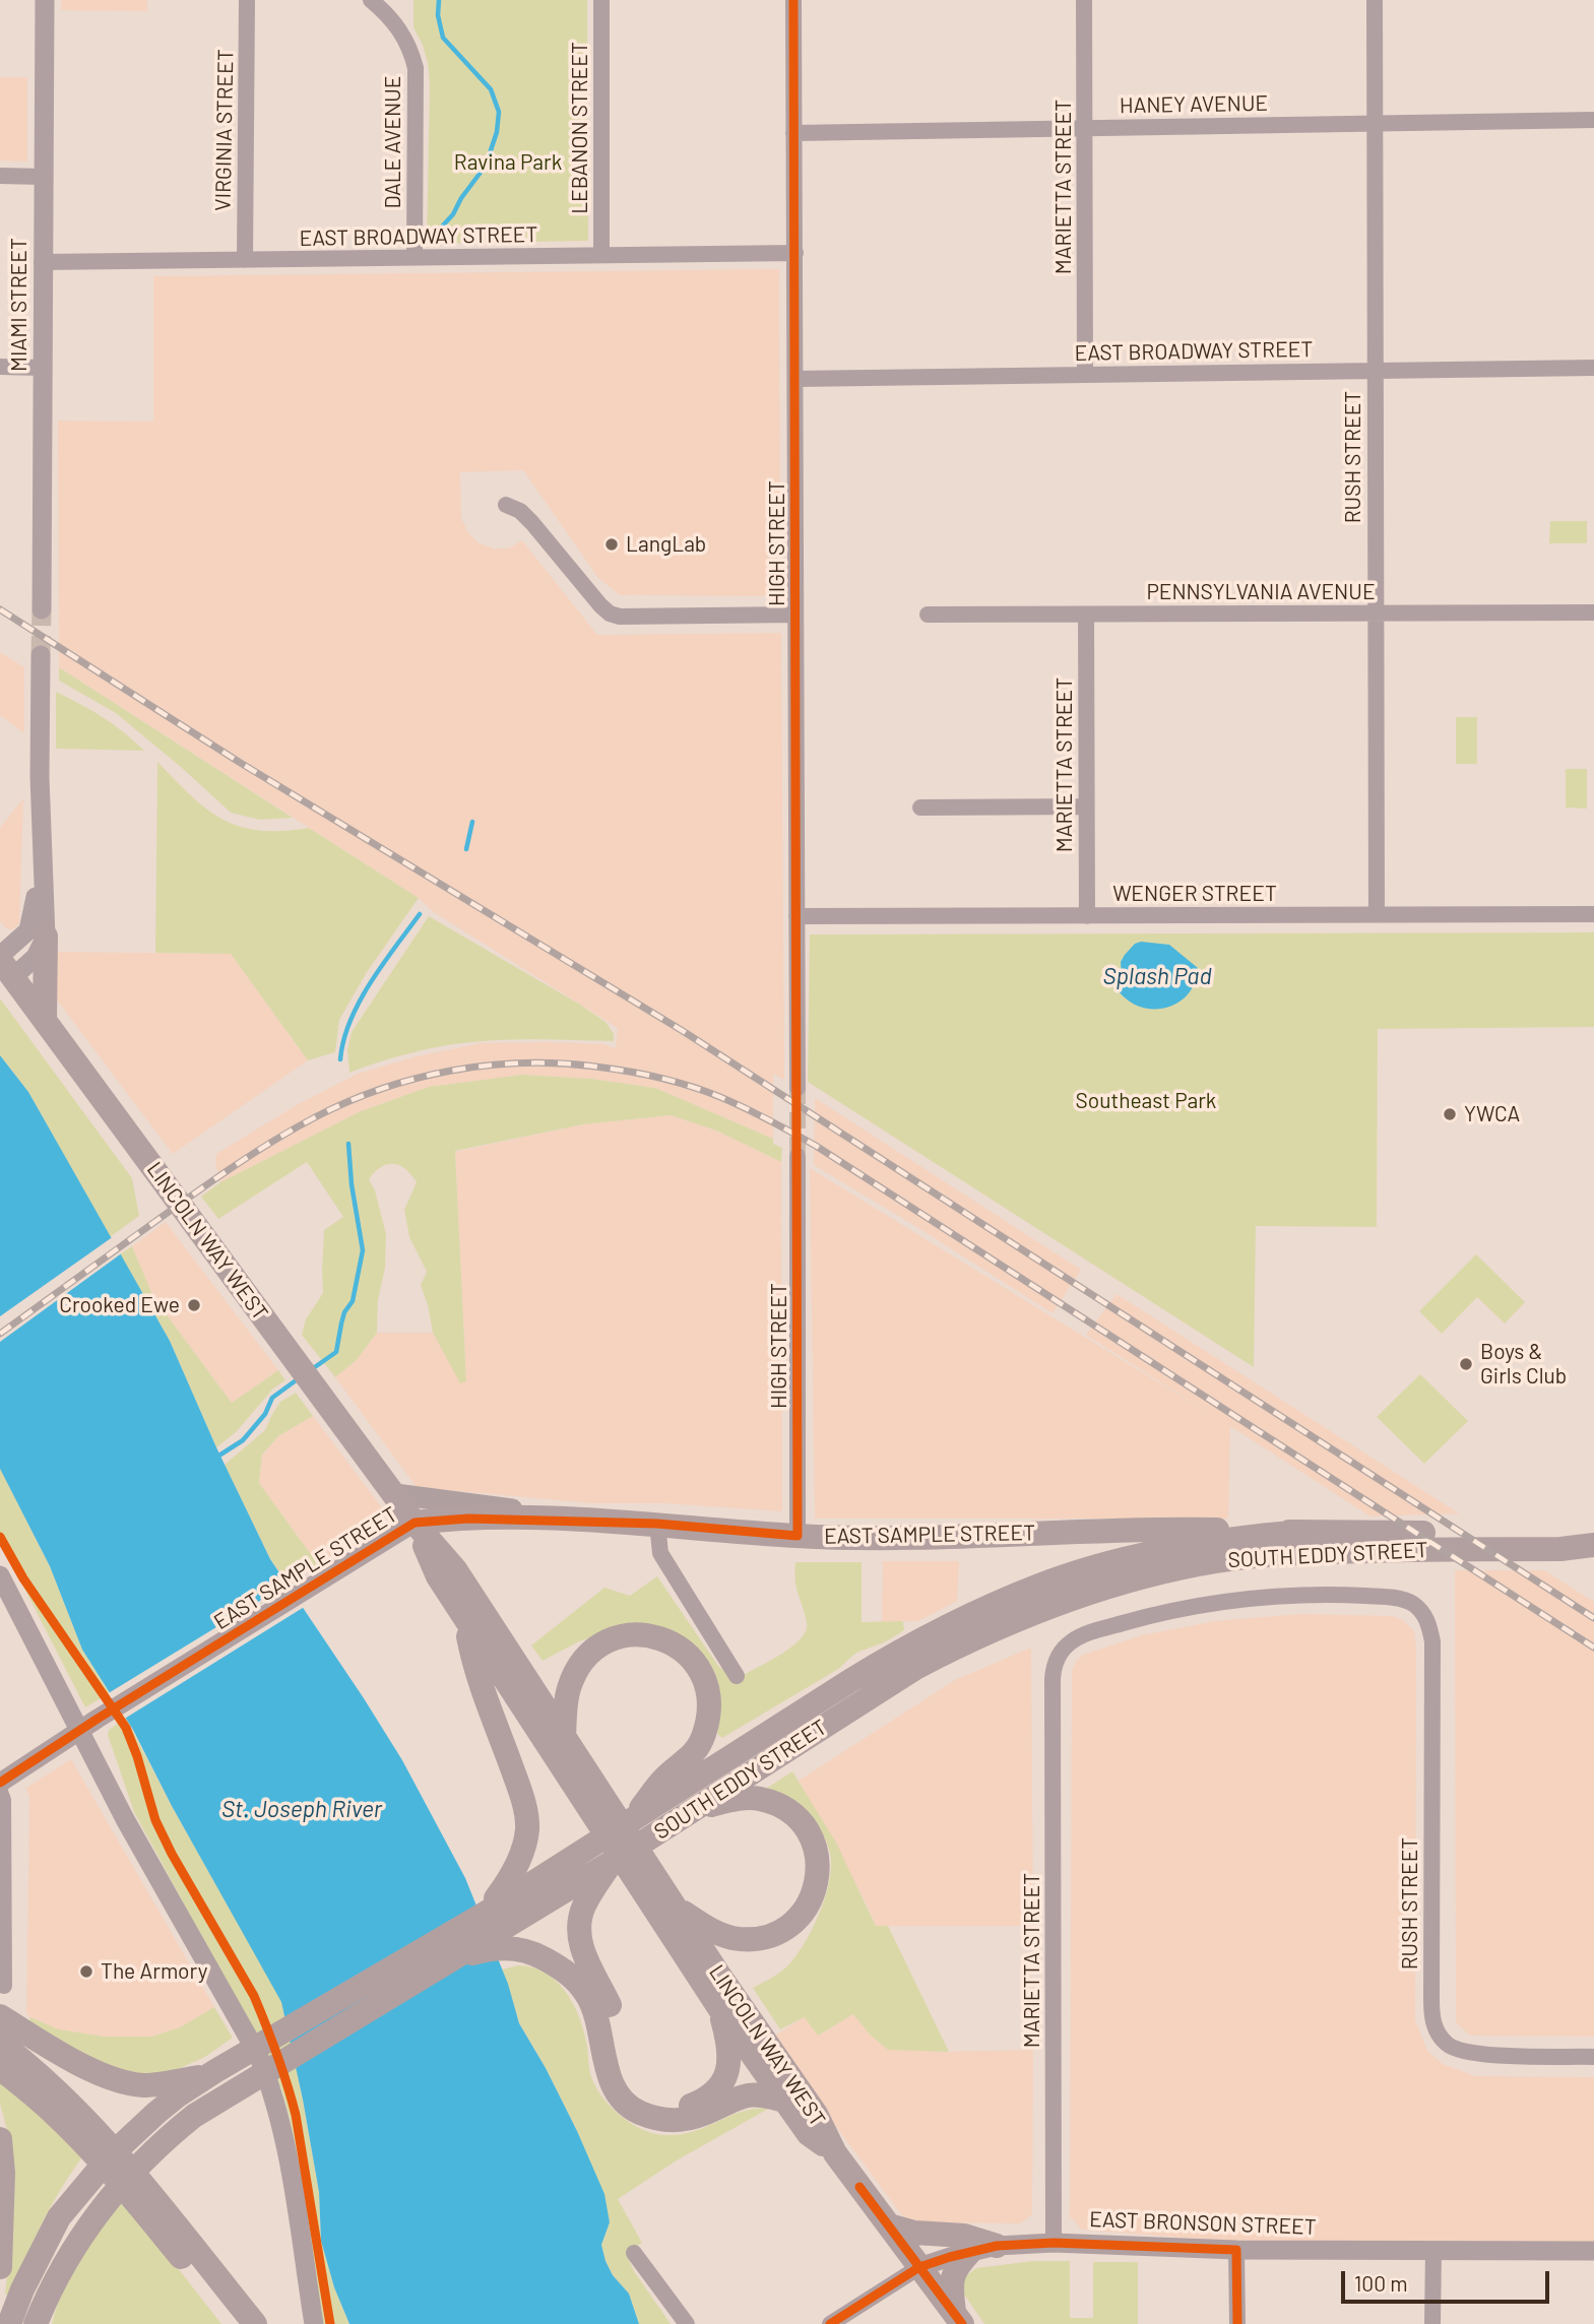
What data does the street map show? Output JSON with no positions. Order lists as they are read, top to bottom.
{
  "streets": {
    "main road": ["LINCOLN WAY WEST", "EAST SAMPLE STREET", "SOUTH EDDY STREET"],
    "street": [
      "HANEY AVENUE",
      "LEBANON STREET",
      "VIRGINIA STREET",
      "DALE AVENUE",
      "MARIETTA STREET",
      "EAST BROADWAY STREET",
      "MIAMI STREET",
      "RUSH STREET",
      "HIGH STREET",
      "PENNSYLVANIA AVENUE",
      "WENGER STREET",
      "EAST BRONSON STREET"
    ]
  },
  "crossings": [
    ["HANEY AVENUE", "MARIETTA STREET"],
    ["HANEY AVENUE", "RUSH STREET"],
    ["HANEY AVENUE", "HIGH STREET"],
    ["LEBANON STREET", "EAST BROADWAY STREET"],
    ["VIRGINIA STREET", "EAST BROADWAY STREET"],
    ["DALE AVENUE", "EAST BROADWAY STREET"],
    ["MARIETTA STREET", "EAST BROADWAY STREET"],
    ["MARIETTA STREET", "RUSH STREET"],
    ["MARIETTA STREET", "PENNSYLVANIA AVENUE"],
    ["MARIETTA STREET", "WENGER STREET"],
    ["MARIETTA STREET", "EAST BRONSON STREET"],
    ["EAST BROADWAY STREET", "MIAMI STREET"],
    ["EAST BROADWAY STREET", "RUSH STREET"],
    ["EAST BROADWAY STREET", "HIGH STREET"],
    ["RUSH STREET", "PENNSYLVANIA AVENUE"],
    ["RUSH STREET", "WENGER STREET"],
    ["HIGH STREET", "WENGER STREET"],
    ["HIGH STREET", "EAST SAMPLE STREET"],
    ["LINCOLN WAY WEST", "EAST SAMPLE STREET"],
    ["EAST SAMPLE STREET", "SOUTH EDDY STREET"]
  ],
  "water": ["Splash Pad", "St. Joseph River"],
  "parks": ["Ravina Park", "Southeast Park"],
  "places": [
    "LangLab",
    "YWCA",
    "Crooked Ewe",
    "Boys & Girls Club",
    "The Armory"
  ],
  "scale_bar": "100 m"
}
